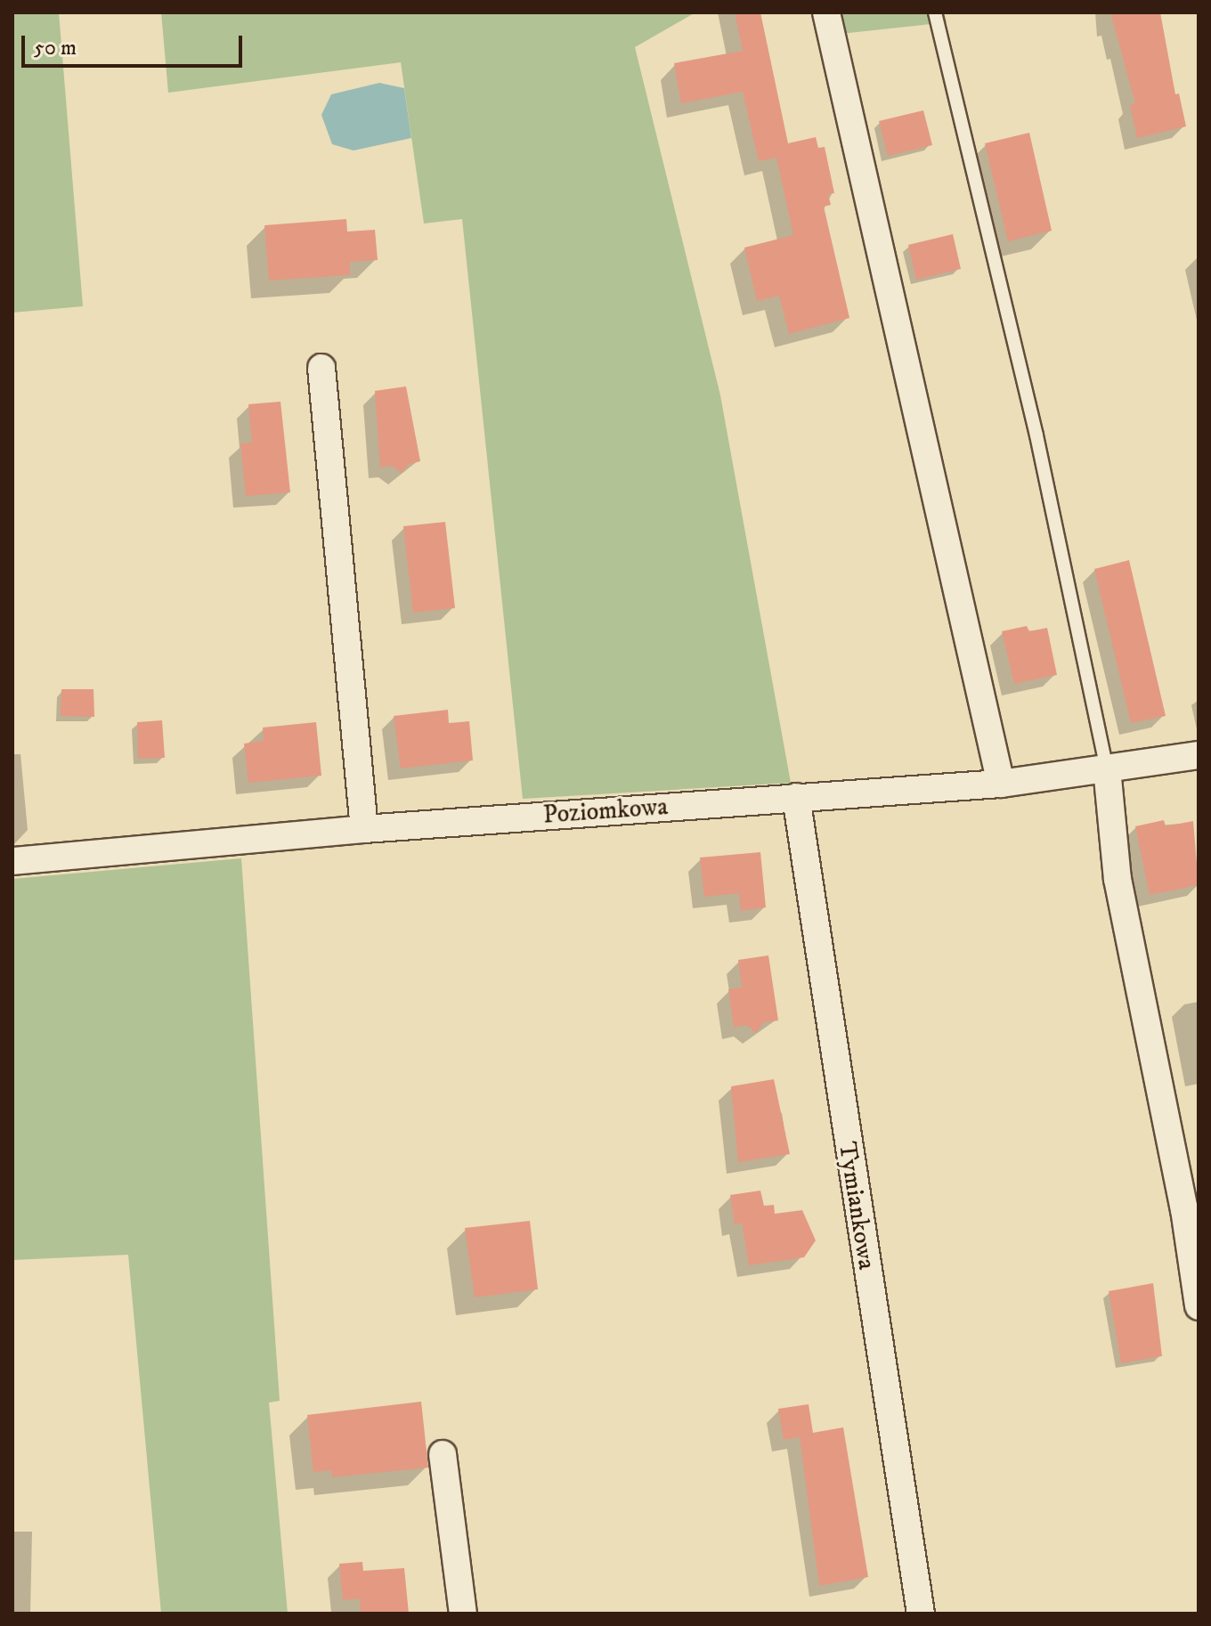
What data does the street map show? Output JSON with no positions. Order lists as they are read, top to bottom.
{
  "streets": {
    "street": ["Poziomkowa", "Tymiankowa"]
  },
  "crossings": [
    ["Poziomkowa", "Tymiankowa"]
  ],
  "scale_bar": "50 m"
}
